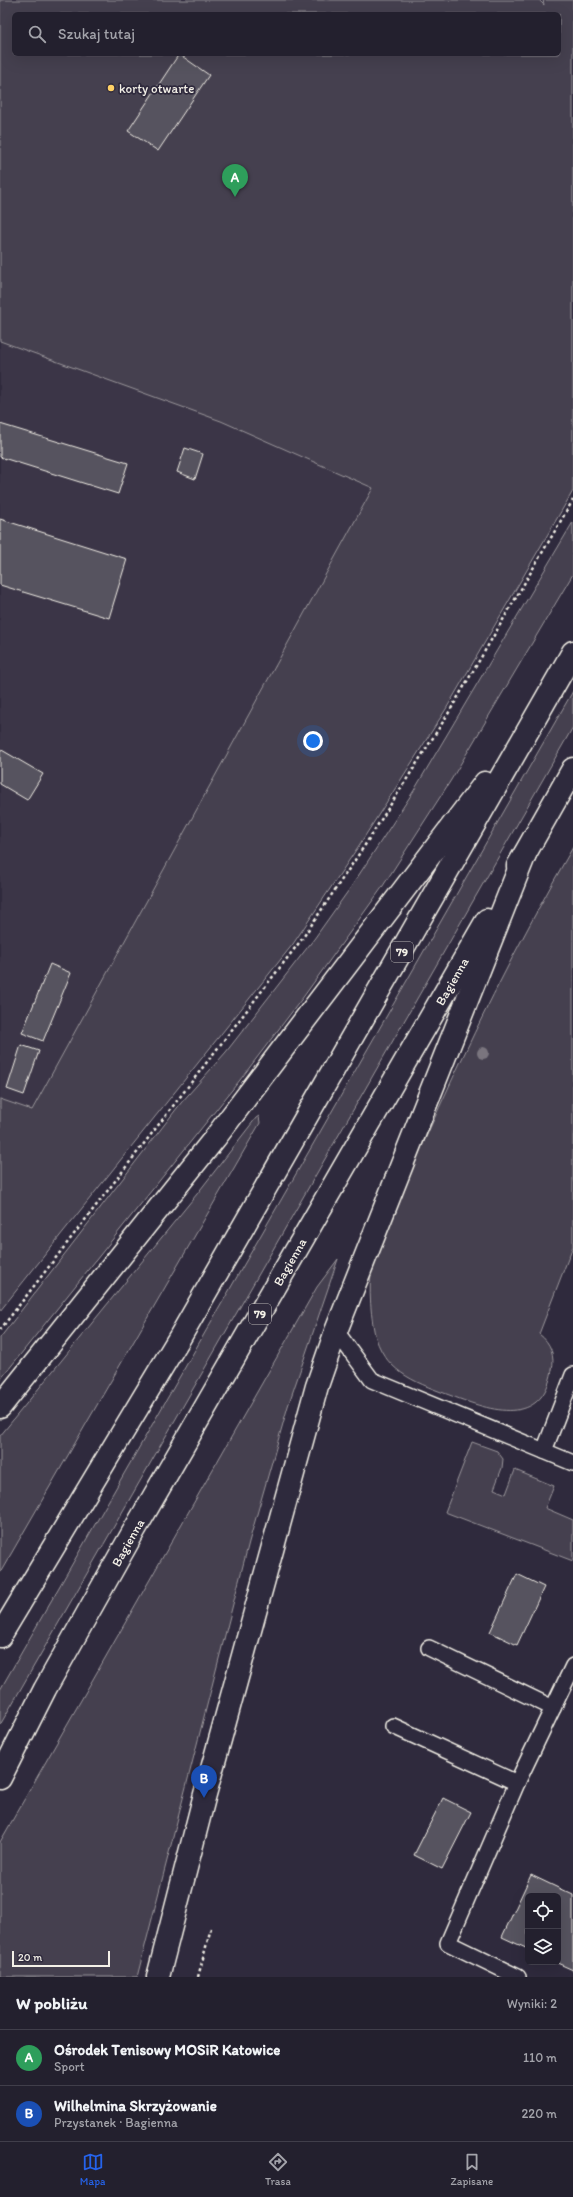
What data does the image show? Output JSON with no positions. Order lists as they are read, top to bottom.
{
  "streets": {
    "main road": ["79", "Bagienna"]
  },
  "places": ["korty otwarte"],
  "scale_bar": "20 m",
  "page": {
    "search": "Szukaj tutaj",
    "pins": ["A", "B"],
    "scale": "20 m",
    "heading": ["W pobliżu", "Wyniki: 2"],
    "list": [
      {
        "mark": "A",
        "name": "Ośrodek Tenisowy MOSiR Katowice",
        "note": "Sport",
        "value": "110 m"
      },
      {
        "mark": "B",
        "name": "Wilhelmina Skrzyżowanie",
        "note": "Przystanek · Bagienna",
        "value": "220 m"
      }
    ],
    "nav": ["Mapa", "Trasa", "Zapisane"]
  }
}
